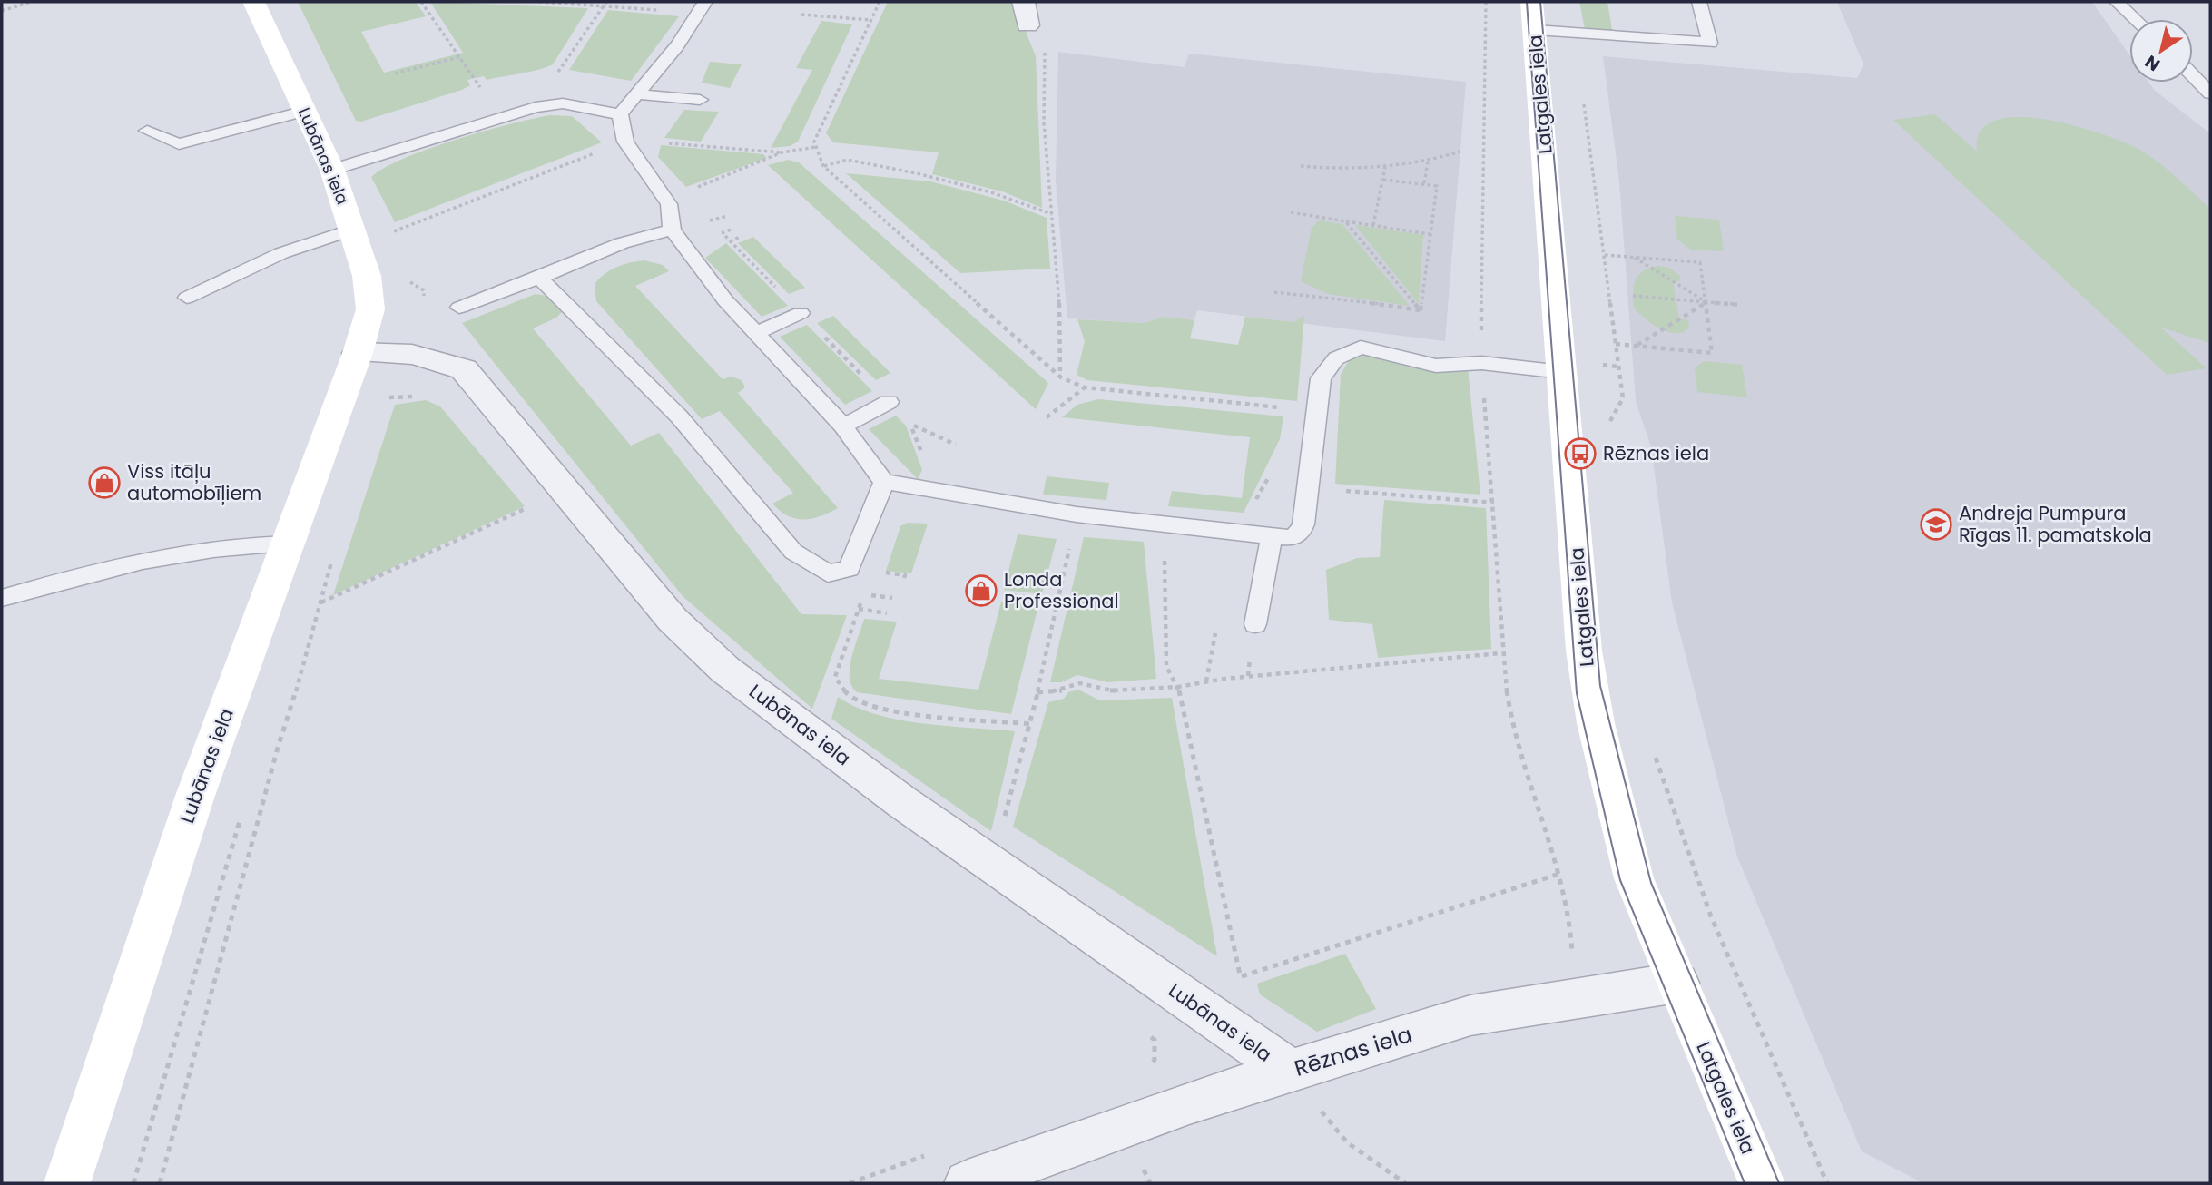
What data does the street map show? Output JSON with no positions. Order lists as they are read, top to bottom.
{
  "streets": {
    "street": ["Latgales iela", "Lubānas iela", "Rēznas iela"]
  },
  "crossings": [
    ["Latgales iela", "Rēznas iela"],
    ["Lubānas iela", "Rēznas iela"]
  ],
  "places": {
    "bus stop": ["Rēznas iela"],
    "shop": ["Viss itāļu automobīļiem", "Londa Professional"],
    "school or university": ["Andreja Pumpura Rīgas 11. pamatskola"]
  },
  "north": "bottom left"
}
